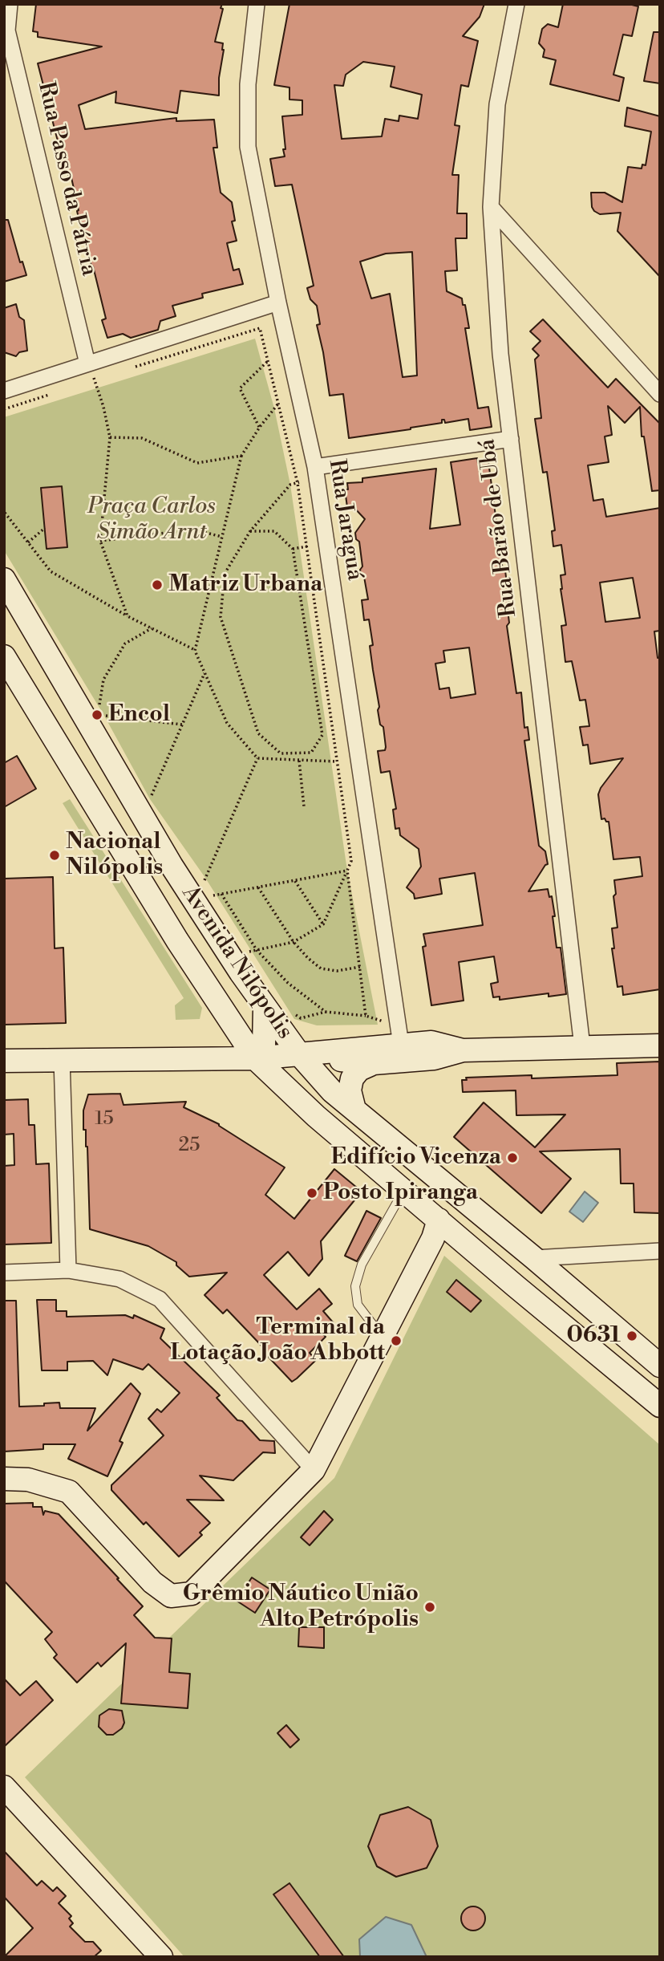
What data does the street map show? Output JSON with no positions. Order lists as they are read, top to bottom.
{
  "streets": {
    "main road": ["Avenida Nilópolis"],
    "street": ["Rua Passo da Pátria", "Rua Jaraguá", "Rua Barão de Ubá"]
  },
  "parks": ["Praça Carlos Simão Arnt"],
  "places": [
    "Matriz Urbana",
    "Encol",
    "Nacional Nilópolis",
    "Edifício Vicenza",
    "Posto Ipiranga",
    "0631",
    "Terminal da Lotação João Abbott",
    "Grêmio Náutico União Alto Petrópolis"
  ],
  "house_numbers": ["15", "25"]
}
